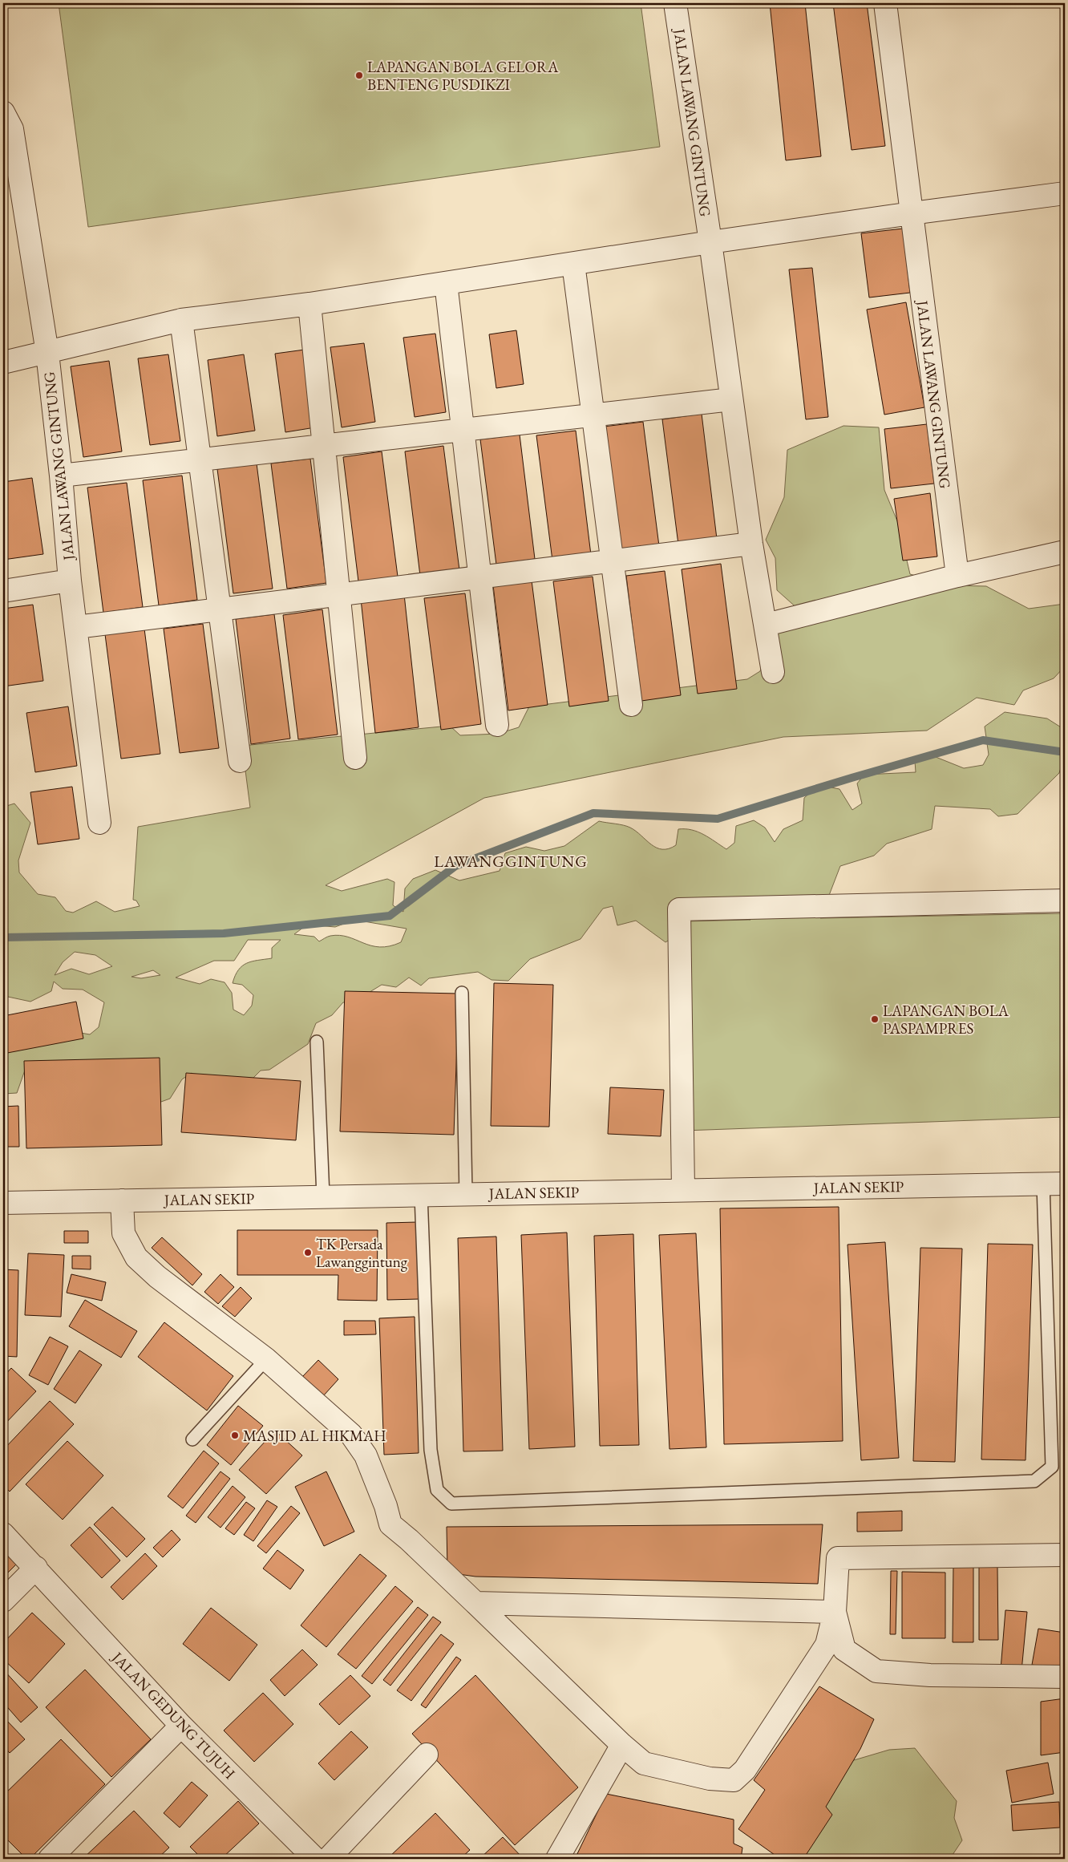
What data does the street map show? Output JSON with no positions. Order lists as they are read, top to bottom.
{
  "streets": {
    "street": ["JALAN LAWANG GINTUNG", "JALAN SEKIP", "JALAN GEDUNG TUJUH"]
  },
  "districts": ["LAWANGGINTUNG"],
  "places": [
    "LAPANGAN BOLA GELORA BENTENG PUSDIKZI",
    "LAPANGAN BOLA PASPAMPRES",
    "TK Persada Lawanggintung",
    "MASJID AL HIKMAH"
  ]
}
